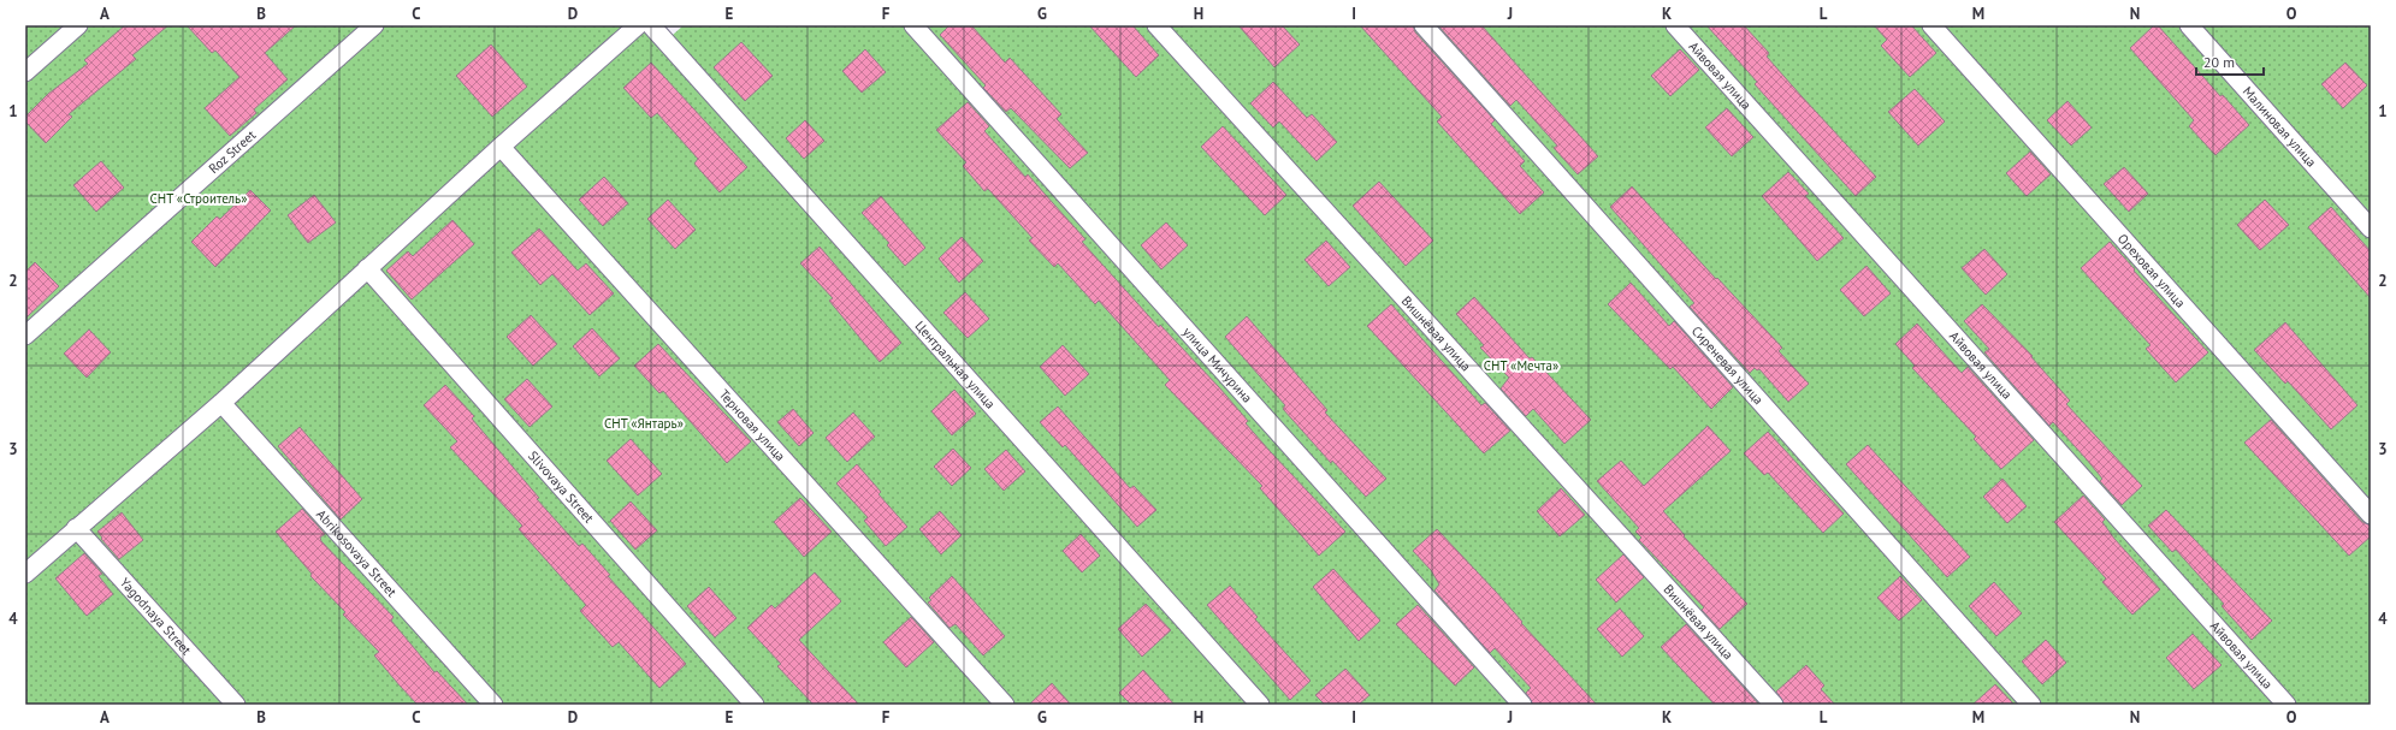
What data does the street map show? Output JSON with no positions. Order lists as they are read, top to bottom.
{
  "streets": {
    "street": [
      "Айвовая улица",
      "Малиновая улица",
      "Roz Street",
      "Ореховая улица",
      "Вишнёвая улица",
      "Центральная улица",
      "улица Мичурина",
      "Сиреневая улица",
      "Терновая улица",
      "Slivovaya Street",
      "Abrikosovaya Street",
      "Yagodnaya Street"
    ]
  },
  "parks": ["СНТ «Строитель»", "СНТ «Мечта»", "СНТ «Янтарь»"],
  "scale_bar": "20 m",
  "grid": {
    "columns": [
      "A",
      "B",
      "C",
      "D",
      "E",
      "F",
      "G",
      "H",
      "I",
      "J",
      "K",
      "L",
      "M",
      "N",
      "O"
    ],
    "rows": [
      "1",
      "2",
      "3",
      "4"
    ]
  }
}
